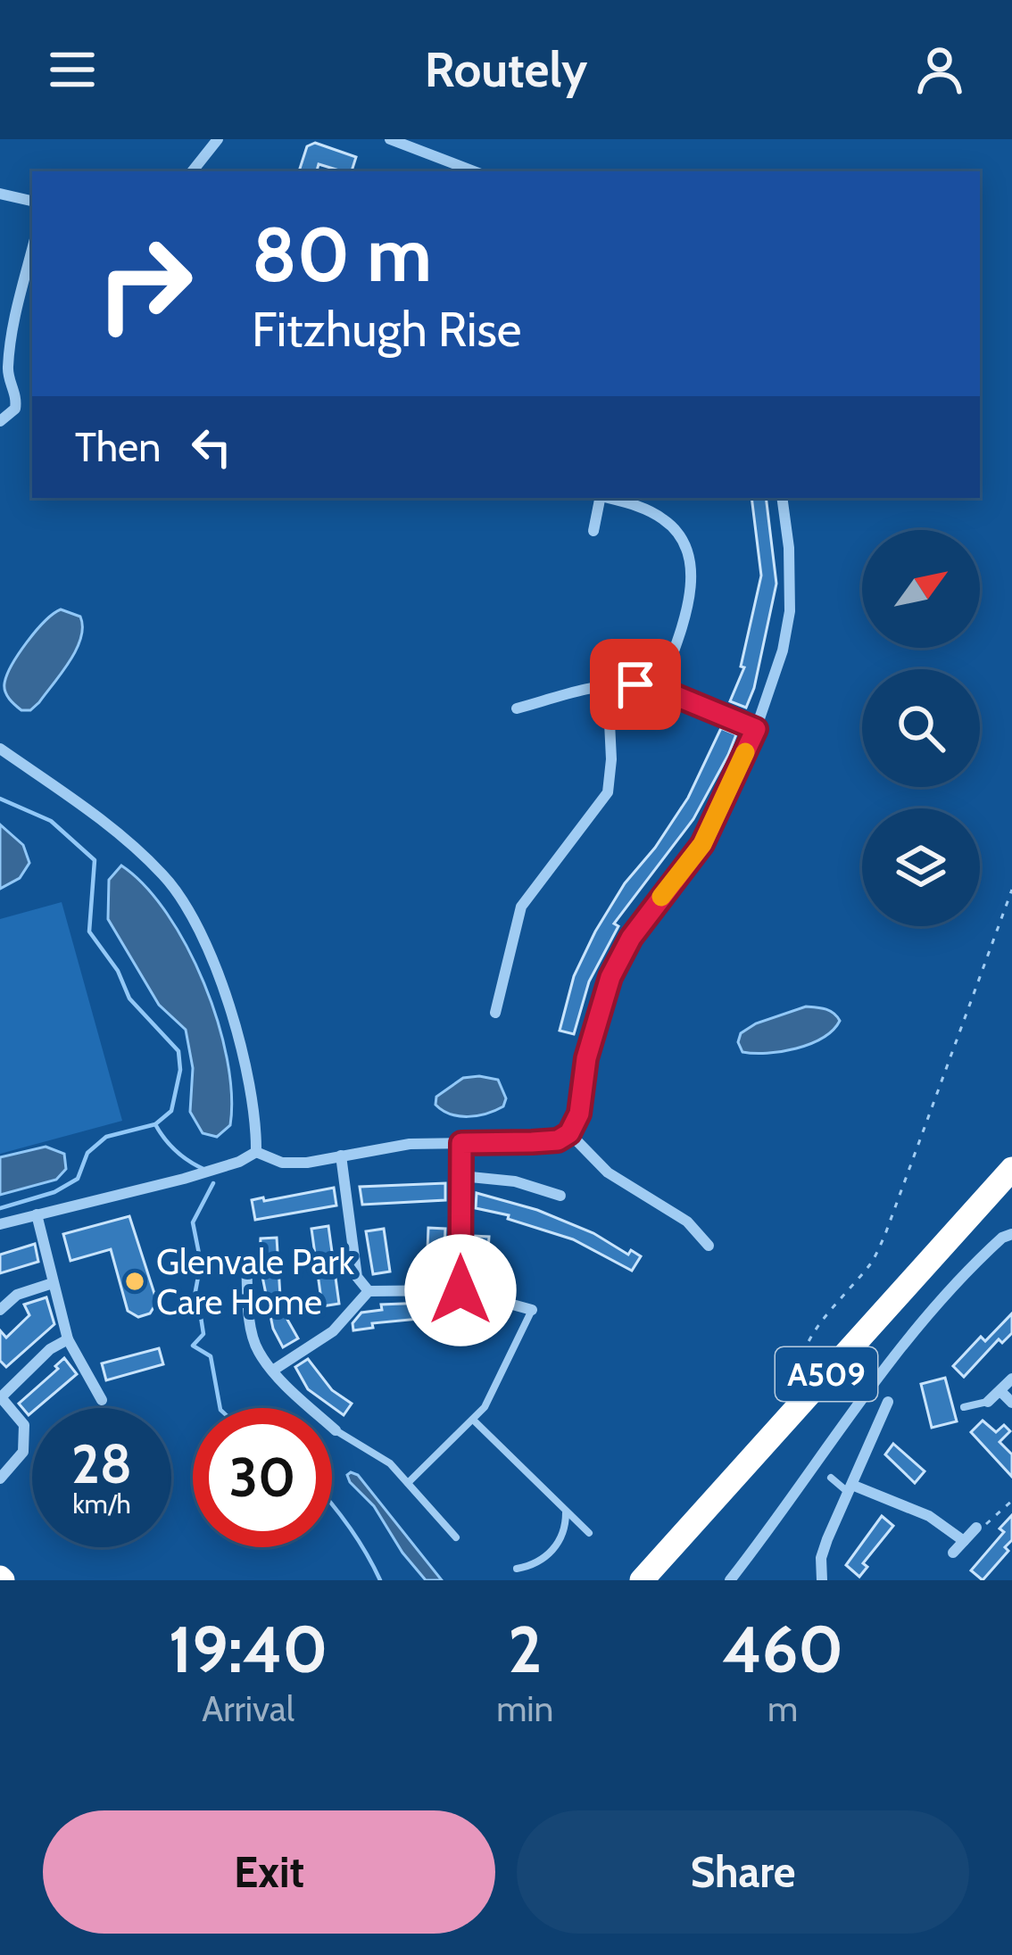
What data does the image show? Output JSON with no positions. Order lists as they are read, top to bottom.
{
  "streets": {
    "highway": ["A509"]
  },
  "places": ["Glenvale Park Care Home"],
  "north": "top right",
  "page": {
    "header": "Routely",
    "turn": ["80 m", "Fitzhugh Rise"],
    "then": "Then",
    "speed": "28 km/h",
    "limit": "30",
    "eta": [
      "19:40",
      "Arrival",
      "2",
      "min",
      "460",
      "m"
    ],
    "buttons": ["Exit", "Share"]
  }
}
